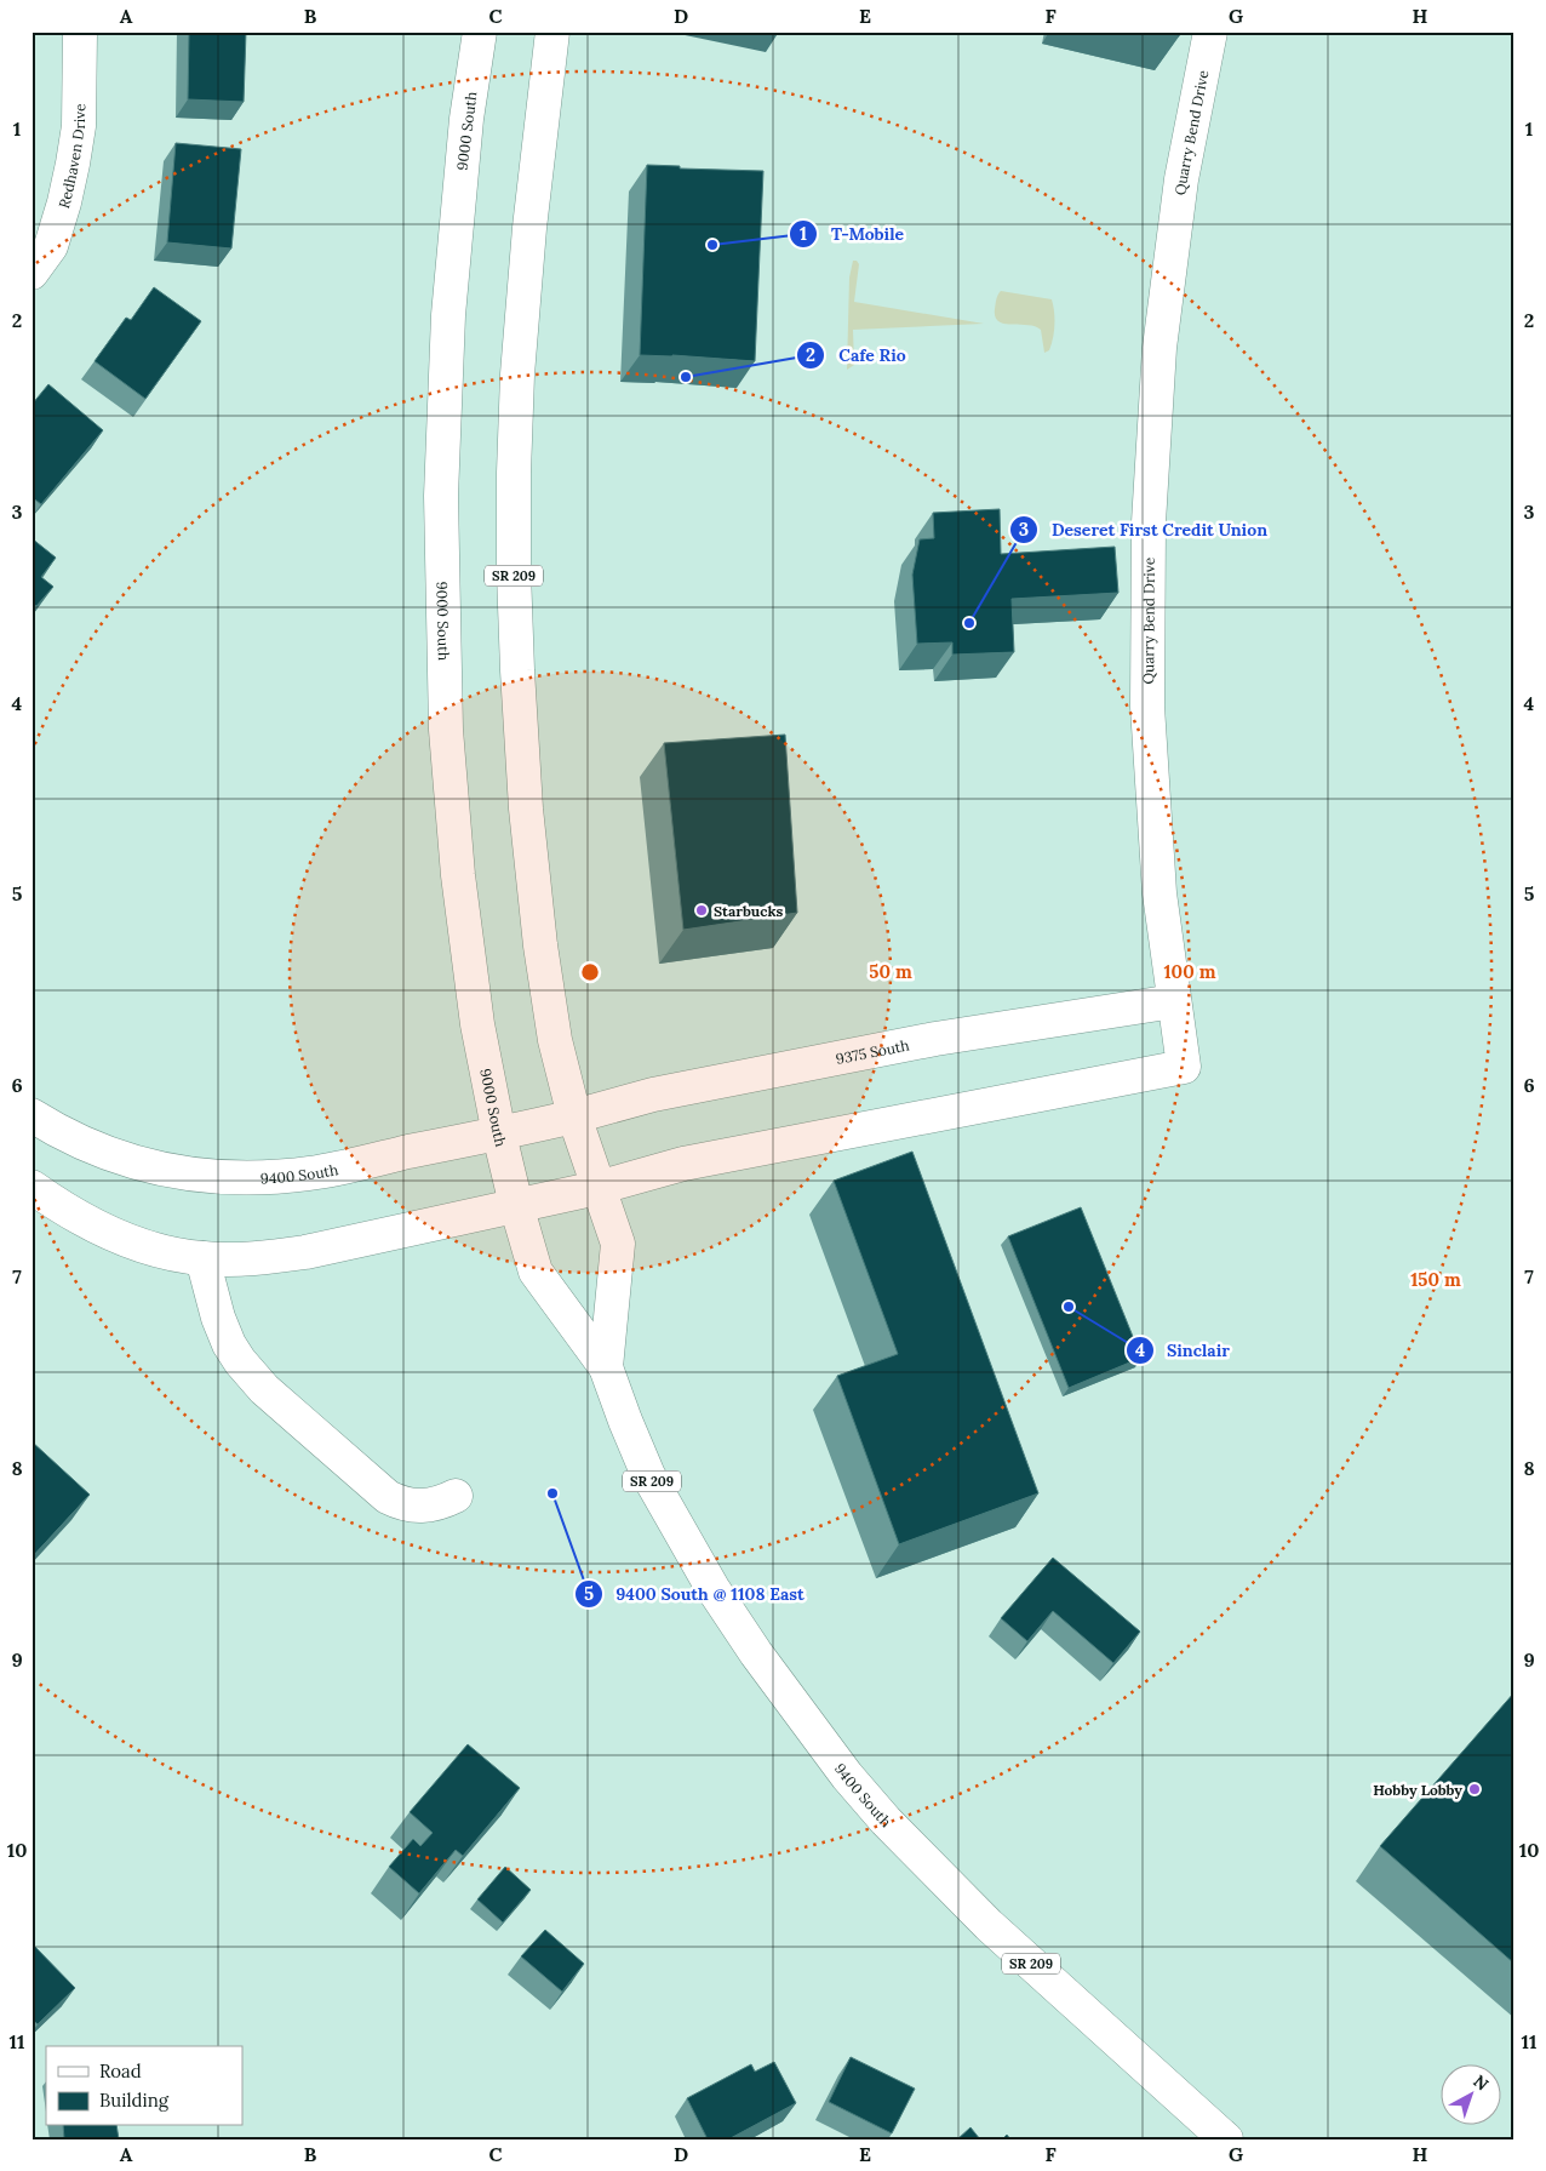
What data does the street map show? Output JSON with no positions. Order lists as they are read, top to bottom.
{
  "streets": {
    "main road": [
      "9000 South",
      "Quarry Bend Drive",
      "Redhaven Drive",
      "SR 209",
      "9375 South",
      "9400 South"
    ]
  },
  "crossings": [
    ["9000 South", "9400 South"],
    ["Quarry Bend Drive", "SR 209"],
    ["Quarry Bend Drive", "9375 South"],
    ["Quarry Bend Drive", "9400 South"],
    ["SR 209", "9375 South"],
    ["SR 209", "9400 South"],
    ["9375 South", "9400 South"]
  ],
  "places": [
    "T-Mobile",
    "Cafe Rio",
    "Deseret First Credit Union",
    "Starbucks",
    "Sinclair",
    "9400 South @ 1108 East",
    "Hobby Lobby"
  ],
  "legend": ["Road", "Building"],
  "north": "top right",
  "grid": {
    "columns": [
      "A",
      "B",
      "C",
      "D",
      "E",
      "F",
      "G",
      "H"
    ],
    "rows": [
      "1",
      "2",
      "3",
      "4",
      "5",
      "6",
      "7",
      "8",
      "9",
      "10",
      "11"
    ]
  },
  "rings": ["50 m", "100 m", "150 m"]
}
